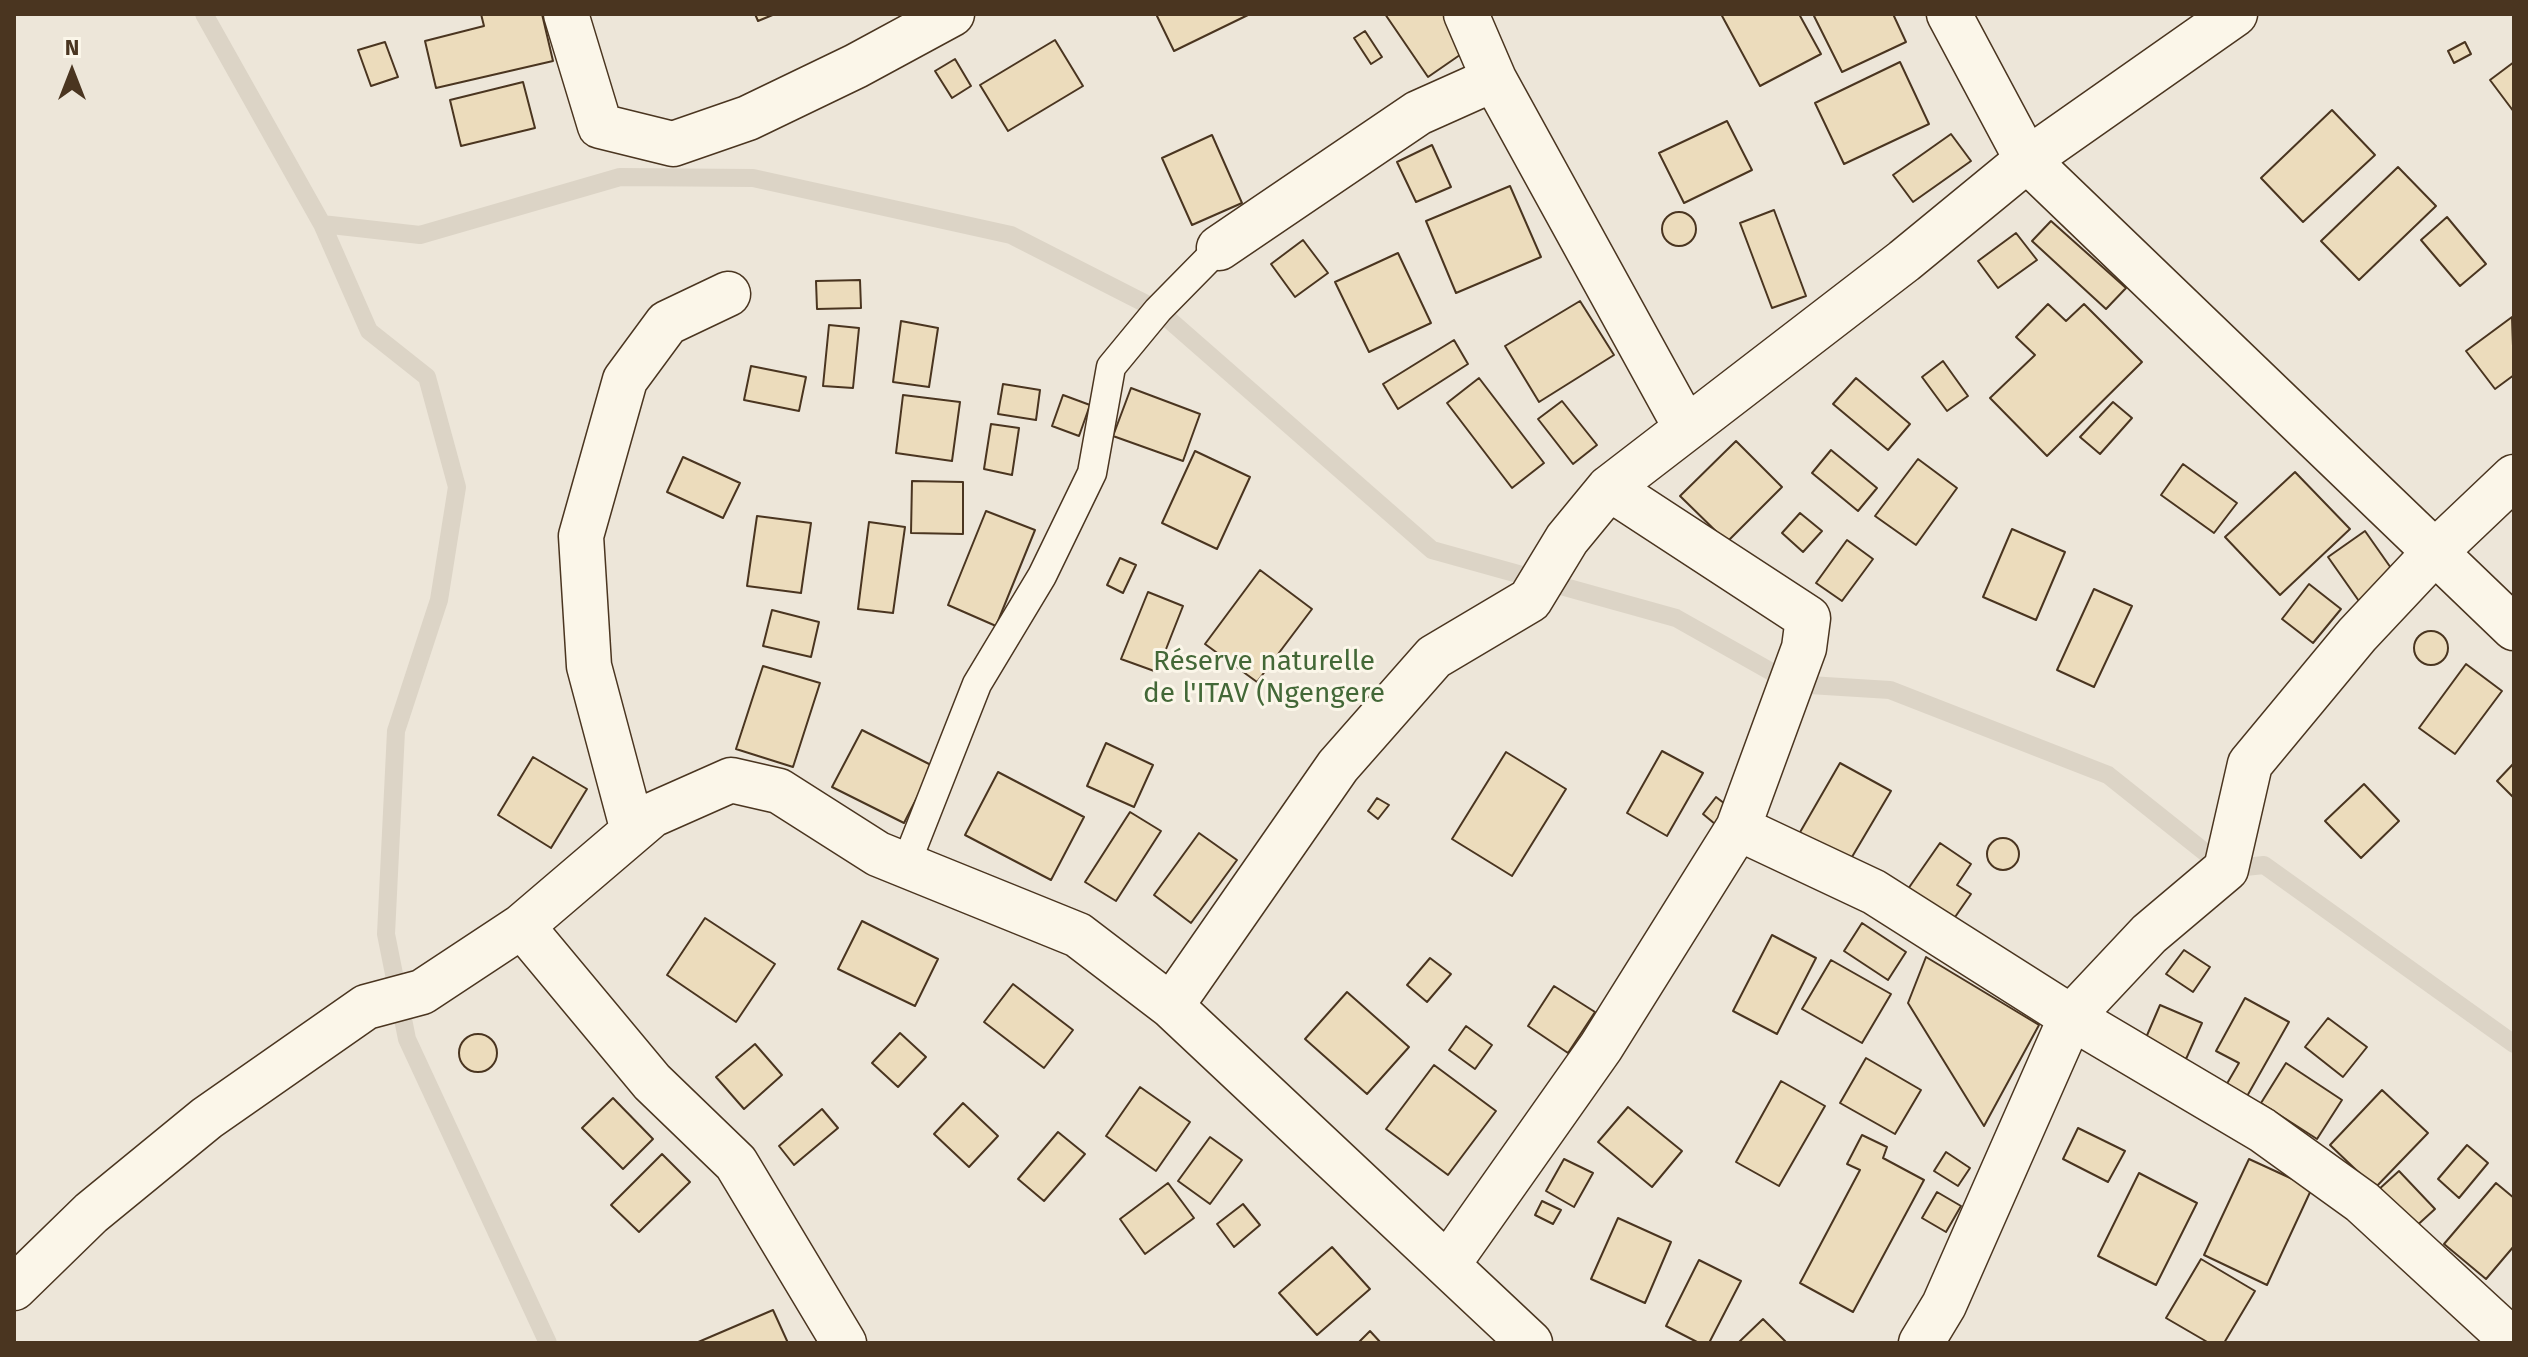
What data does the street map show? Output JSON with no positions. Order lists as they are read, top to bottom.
{
  "parks": ["Réserve naturelle de l'ITAV (Ngengere"],
  "north": "top"
}
